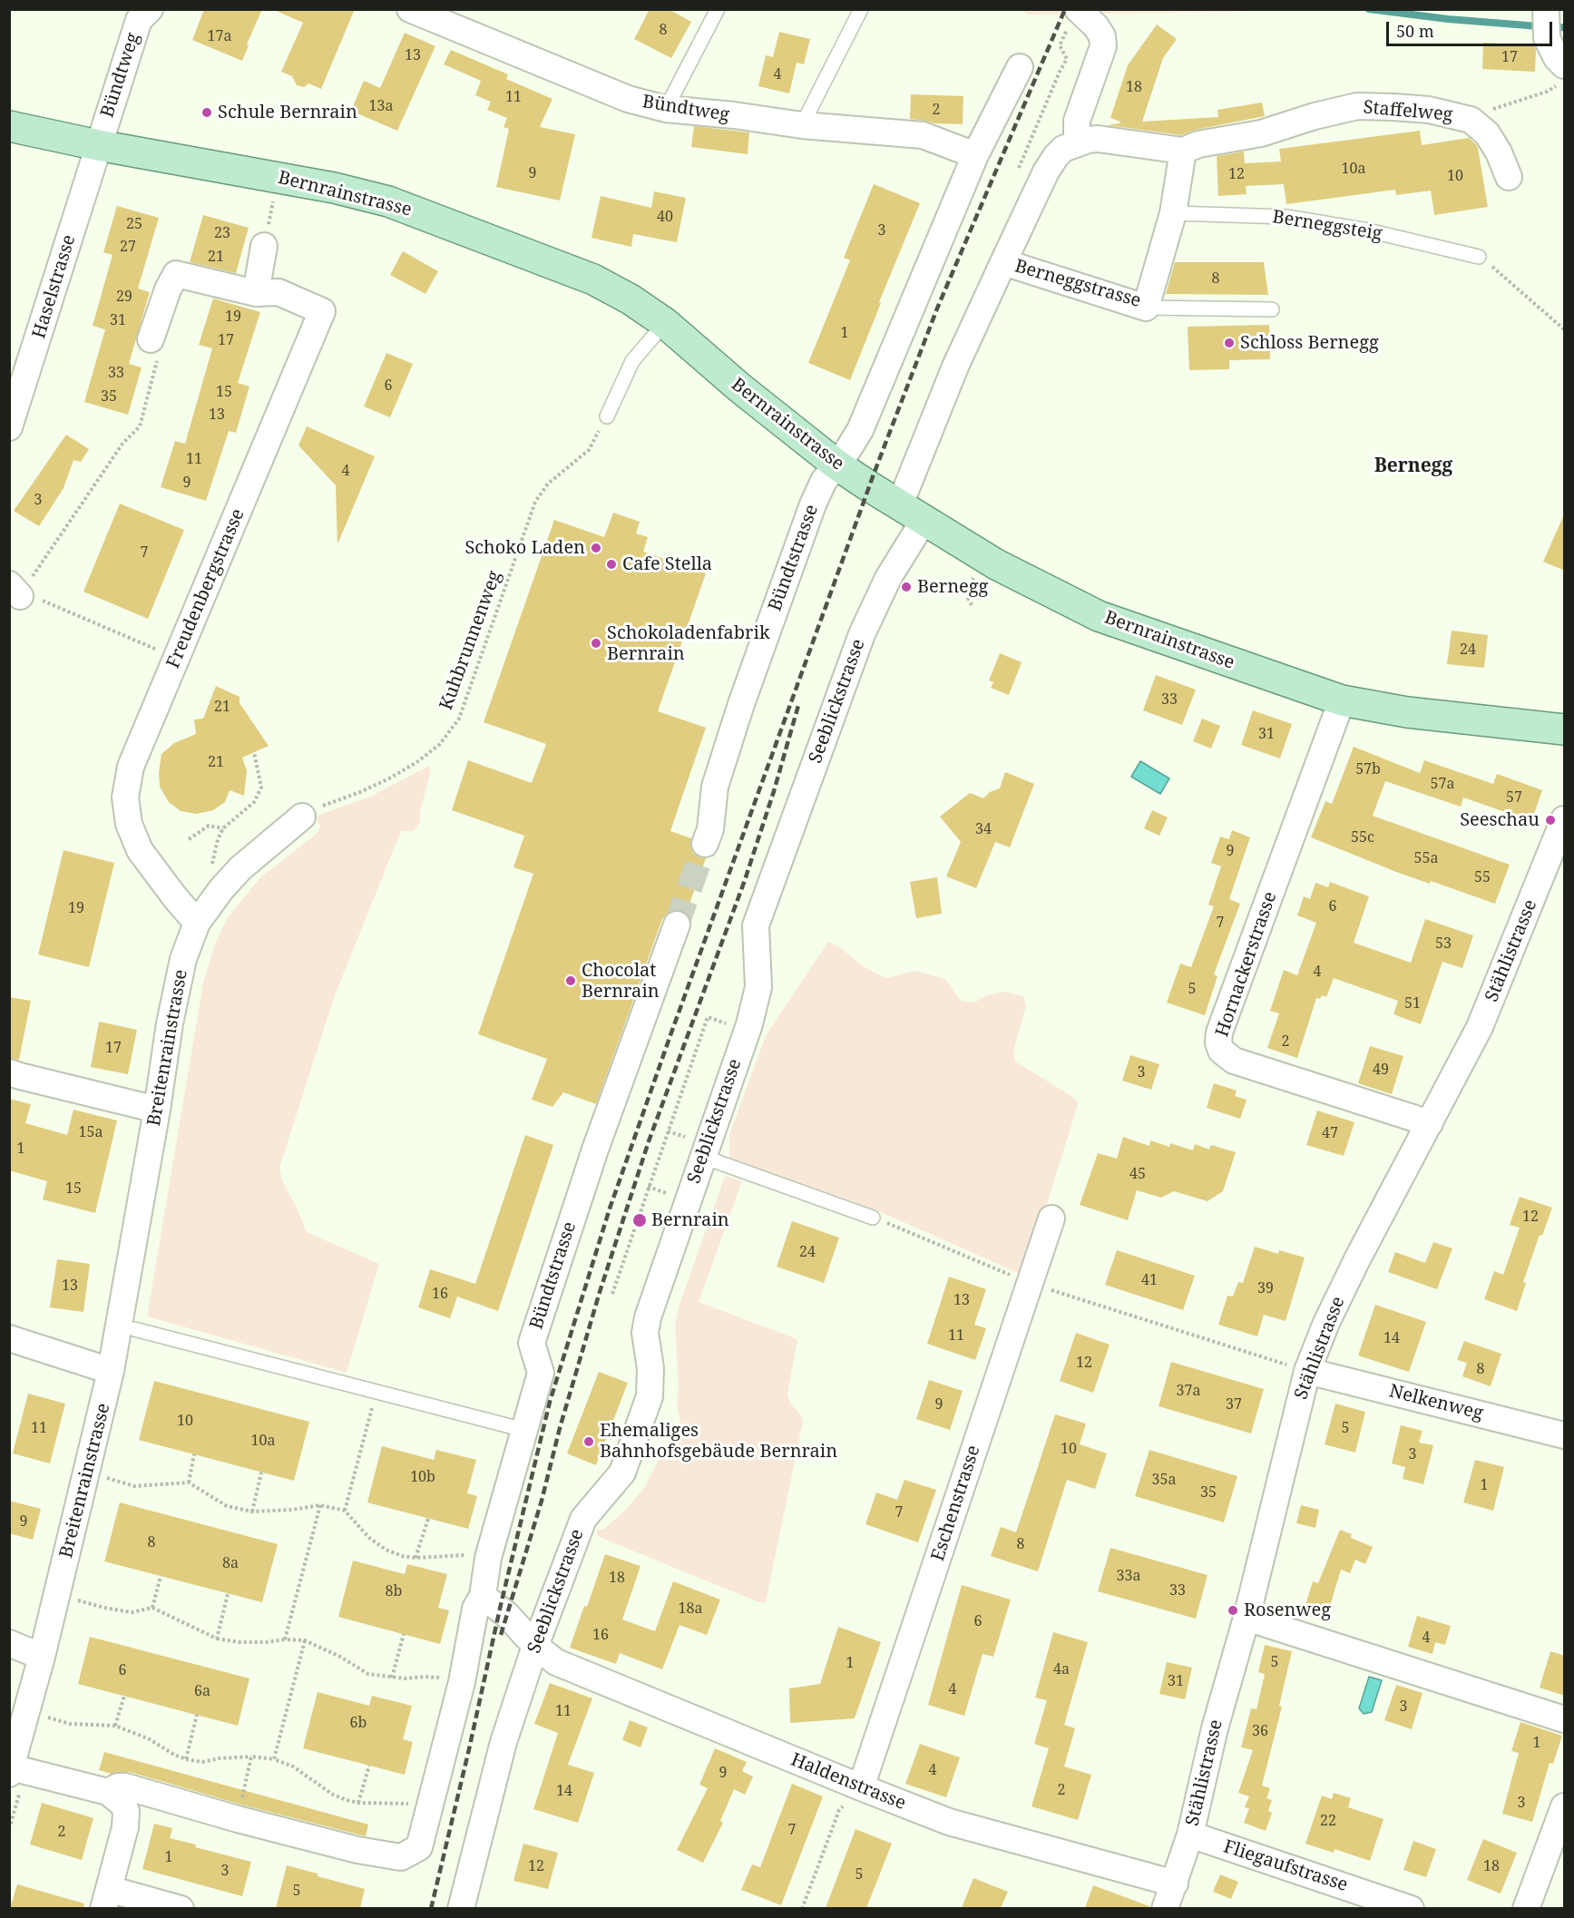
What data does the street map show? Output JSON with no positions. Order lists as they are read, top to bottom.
{
  "streets": {
    "main road": ["Bernrainstrasse"],
    "street": [
      "Bündtweg",
      "Staffelweg",
      "Berneggstrasse",
      "Haselstrasse",
      "Bündtstrasse",
      "Freudenbergstrasse",
      "Seeblickstrasse",
      "Stählistrasse",
      "Hornackerstrasse",
      "Breitenrainstrasse",
      "Nelkenweg",
      "Eschenstrasse",
      "Haldenstrasse",
      "Fliegaufstrasse"
    ],
    "lane": ["Berneggsteig"],
    "path": ["Kuhbrunnenweg"]
  },
  "crossings": [
    ["Bündtweg", "Bernrainstrasse"],
    ["Bündtweg", "Haselstrasse"],
    ["Staffelweg", "Berneggstrasse"],
    ["Bernrainstrasse", "Berneggstrasse"],
    ["Bernrainstrasse", "Haselstrasse"],
    ["Bernrainstrasse", "Bündtstrasse"],
    ["Bernrainstrasse", "Seeblickstrasse"],
    ["Bernrainstrasse", "Hornackerstrasse"],
    ["Berneggsteig", "Berneggstrasse"],
    ["Freudenbergstrasse", "Breitenrainstrasse"],
    ["Kuhbrunnenweg", "Breitenrainstrasse"],
    ["Seeblickstrasse", "Haldenstrasse"],
    ["Stählistrasse", "Hornackerstrasse"],
    ["Stählistrasse", "Nelkenweg"],
    ["Stählistrasse", "Haldenstrasse"],
    ["Stählistrasse", "Fliegaufstrasse"],
    ["Eschenstrasse", "Haldenstrasse"]
  ],
  "districts": ["Bernegg"],
  "places": [
    "Schule Bernrain",
    "Schloss Bernegg",
    "Schoko Laden",
    "Cafe Stella",
    "Bernegg",
    "Schokoladenfabrik Bernrain",
    "Seeschau",
    "Chocolat Bernrain",
    "Bernrain",
    "Ehemaliges Bahnhofsgebäude Bernrain",
    "Rosenweg"
  ],
  "house_numbers": [
    "8",
    "17a",
    "13",
    "17",
    "4",
    "18",
    "11",
    "13a",
    "2",
    "10a",
    "9",
    "12",
    "10",
    "40",
    "25",
    "3",
    "23",
    "27",
    "21",
    "8",
    "29",
    "19",
    "31",
    "1",
    "17",
    "33",
    "6",
    "15",
    "35",
    "13",
    "11",
    "4",
    "9",
    "3",
    "7",
    "24",
    "33",
    "21",
    "31",
    "21",
    "57b",
    "57a",
    "57",
    "34",
    "55c",
    "9",
    "55a",
    "55",
    "6",
    "19",
    "7",
    "53",
    "4",
    "5",
    "51",
    "2",
    "17",
    "49",
    "3",
    "15a",
    "47",
    "1",
    "45",
    "15",
    "12",
    "24",
    "41",
    "13",
    "39",
    "16",
    "13",
    "11",
    "14",
    "12",
    "8",
    "37a",
    "9",
    "37",
    "10",
    "11",
    "5",
    "10a",
    "10",
    "3",
    "10b",
    "35a",
    "1",
    "35",
    "7",
    "9",
    "8",
    "8",
    "8a",
    "33a",
    "18",
    "33",
    "8b",
    "18a",
    "6",
    "16",
    "4",
    "5",
    "1",
    "4a",
    "6",
    "31",
    "4",
    "6a",
    "3",
    "11",
    "6b",
    "36",
    "1",
    "4",
    "9",
    "2",
    "14",
    "3",
    "22",
    "7",
    "2",
    "1",
    "12",
    "18",
    "3",
    "5",
    "5"
  ],
  "scale_bar": "50 m"
}
